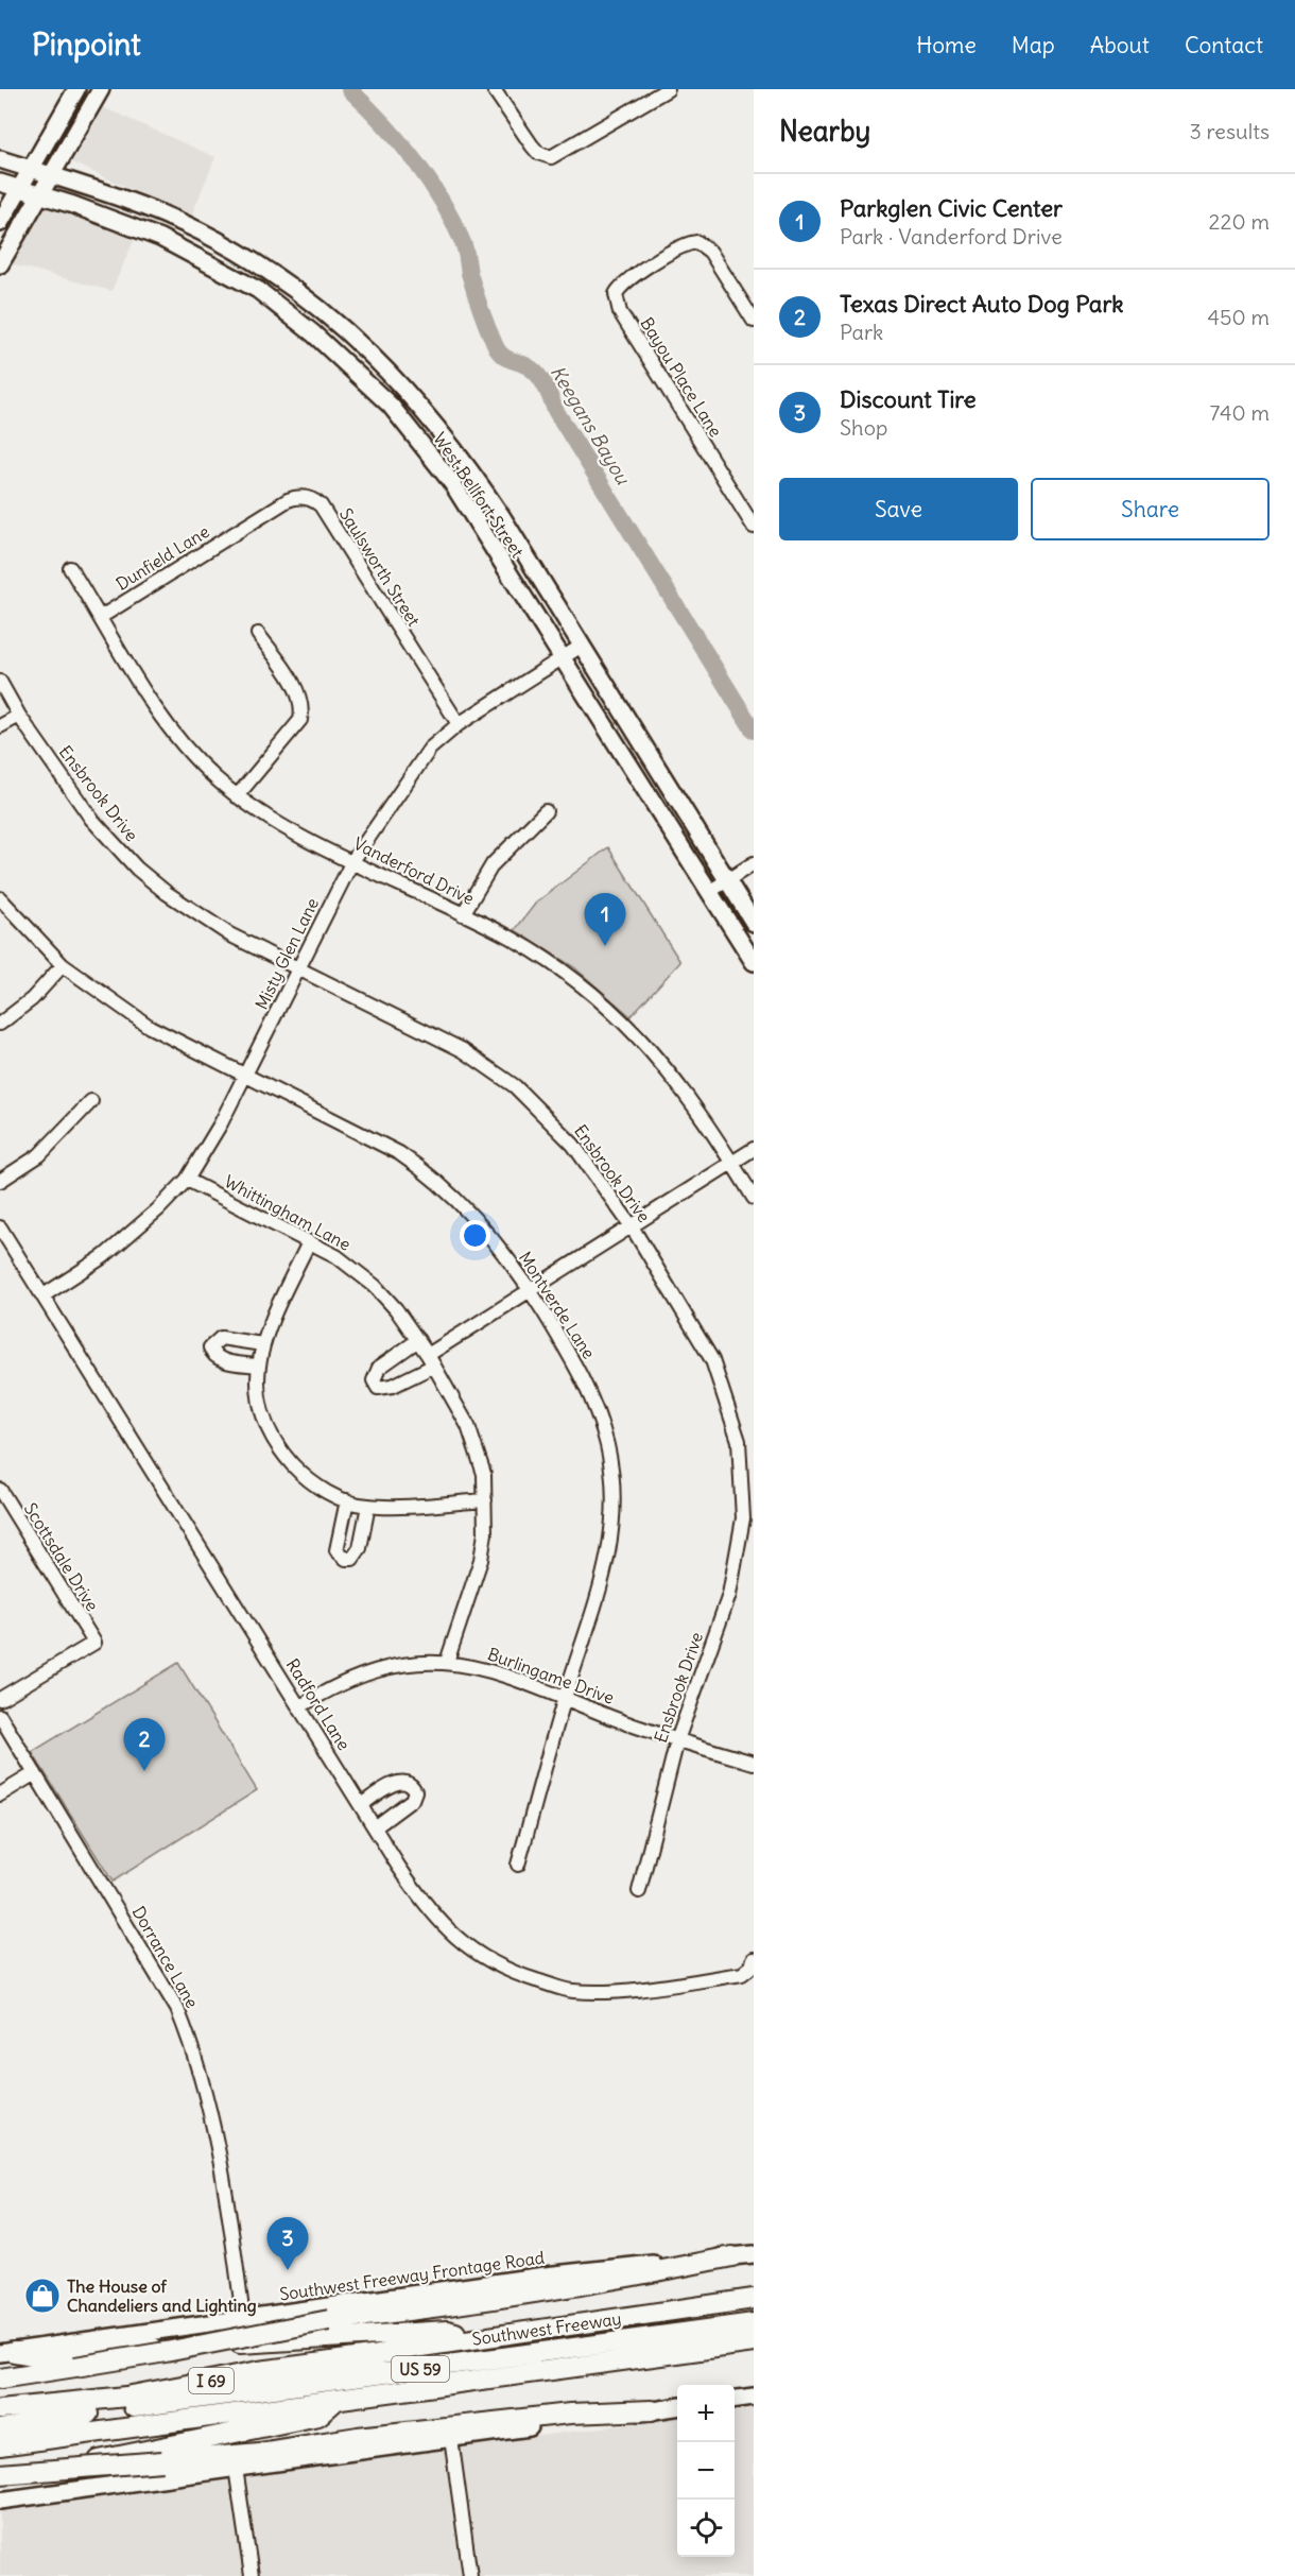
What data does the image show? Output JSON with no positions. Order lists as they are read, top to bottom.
{
  "streets": {
    "highway": ["Southwest Freeway", "US 59", "I 69"],
    "main road": ["West Bellfort Street", "Southwest Freeway Frontage Road"],
    "street": [
      "Bayou Place Lane",
      "Dunfield Lane",
      "Saulsworth Street",
      "Ensbrook Drive",
      "Vanderford Drive",
      "Misty Glen Lane",
      "Whittingham Lane",
      "Montverde Lane",
      "Scottsdale Drive",
      "Burlingame Drive",
      "Radford Lane",
      "Dorrance Lane"
    ]
  },
  "crossings": [
    ["West Bellfort Street", "Misty Glen Lane"],
    ["Dunfield Lane", "Saulsworth Street"],
    ["Dunfield Lane", "Vanderford Drive"],
    ["Saulsworth Street", "Misty Glen Lane"],
    ["Ensbrook Drive", "Misty Glen Lane"],
    ["Ensbrook Drive", "Burlingame Drive"],
    ["Vanderford Drive", "Misty Glen Lane"],
    ["Misty Glen Lane", "Whittingham Lane"],
    ["Misty Glen Lane", "Montverde Lane"],
    ["Misty Glen Lane", "Radford Lane"],
    ["Whittingham Lane", "Burlingame Drive"],
    ["Montverde Lane", "Burlingame Drive"],
    ["Burlingame Drive", "Radford Lane"],
    ["Dorrance Lane", "Southwest Freeway Frontage Road"]
  ],
  "water": ["Keegans Bayou"],
  "places": {
    "shop": ["The House of Chandeliers and Lighting"]
  },
  "page": {
    "header": "Pinpoint",
    "nav": [
      "Home",
      "Map",
      "About",
      "Contact"
    ],
    "heading": ["Nearby", "3 results"],
    "list": [
      {
        "mark": "1",
        "name": "Parkglen Civic Center",
        "note": "Park · Vanderford Drive",
        "value": "220 m"
      },
      {
        "mark": "2",
        "name": "Texas Direct Auto Dog Park",
        "note": "Park",
        "value": "450 m"
      },
      {
        "mark": "3",
        "name": "Discount Tire",
        "note": "Shop",
        "value": "740 m"
      }
    ],
    "buttons": ["Save", "Share"],
    "pins": ["1", "2", "3"],
    "map_buttons": ["+", "−"]
  }
}
